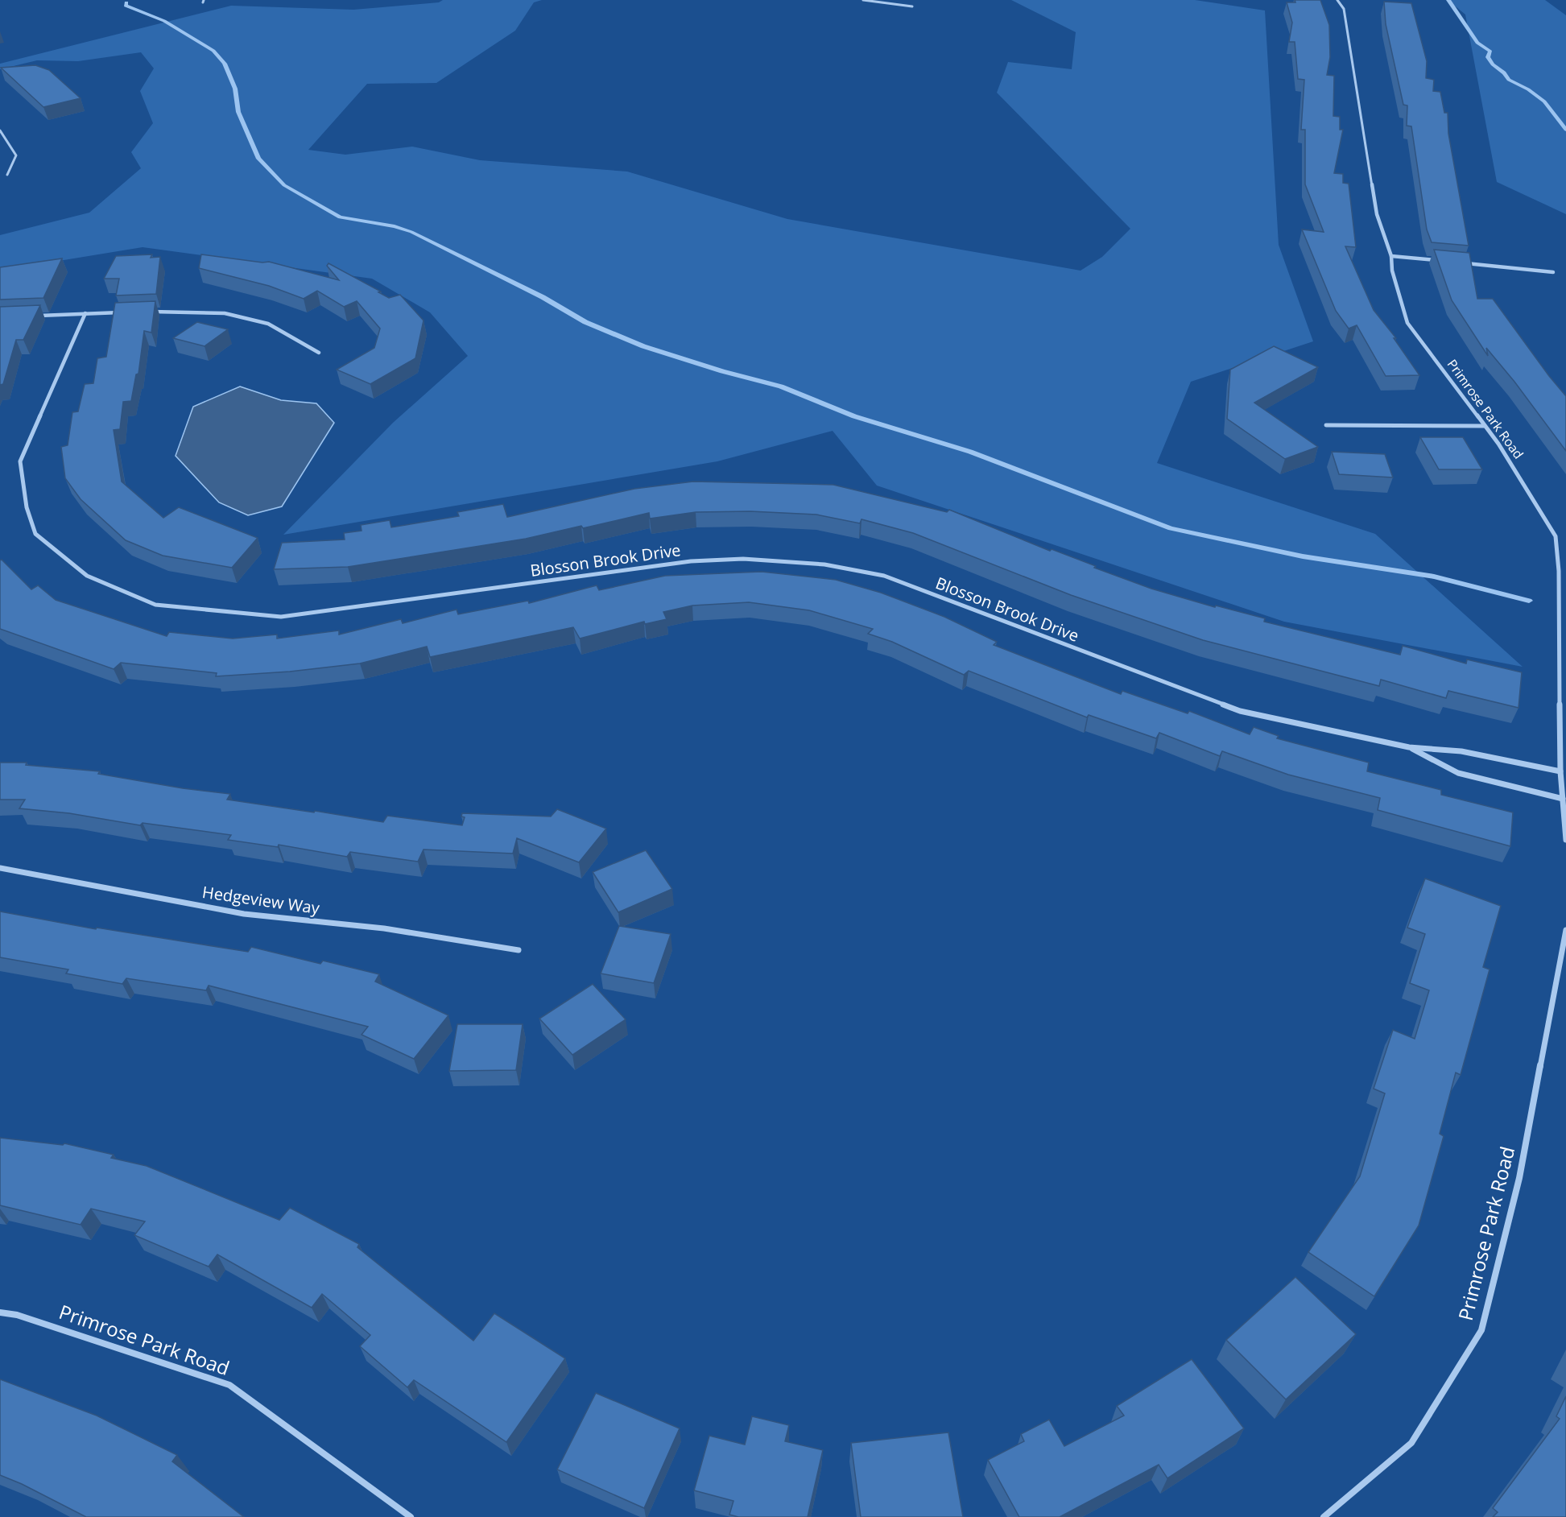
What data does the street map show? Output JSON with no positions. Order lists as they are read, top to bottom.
{
  "streets": {
    "street": ["Primrose Park Road", "Blosson Brook Drive", "Hedgeview Way"]
  },
  "crossings": [
    ["Primrose Park Road", "Blosson Brook Drive"]
  ]
}
